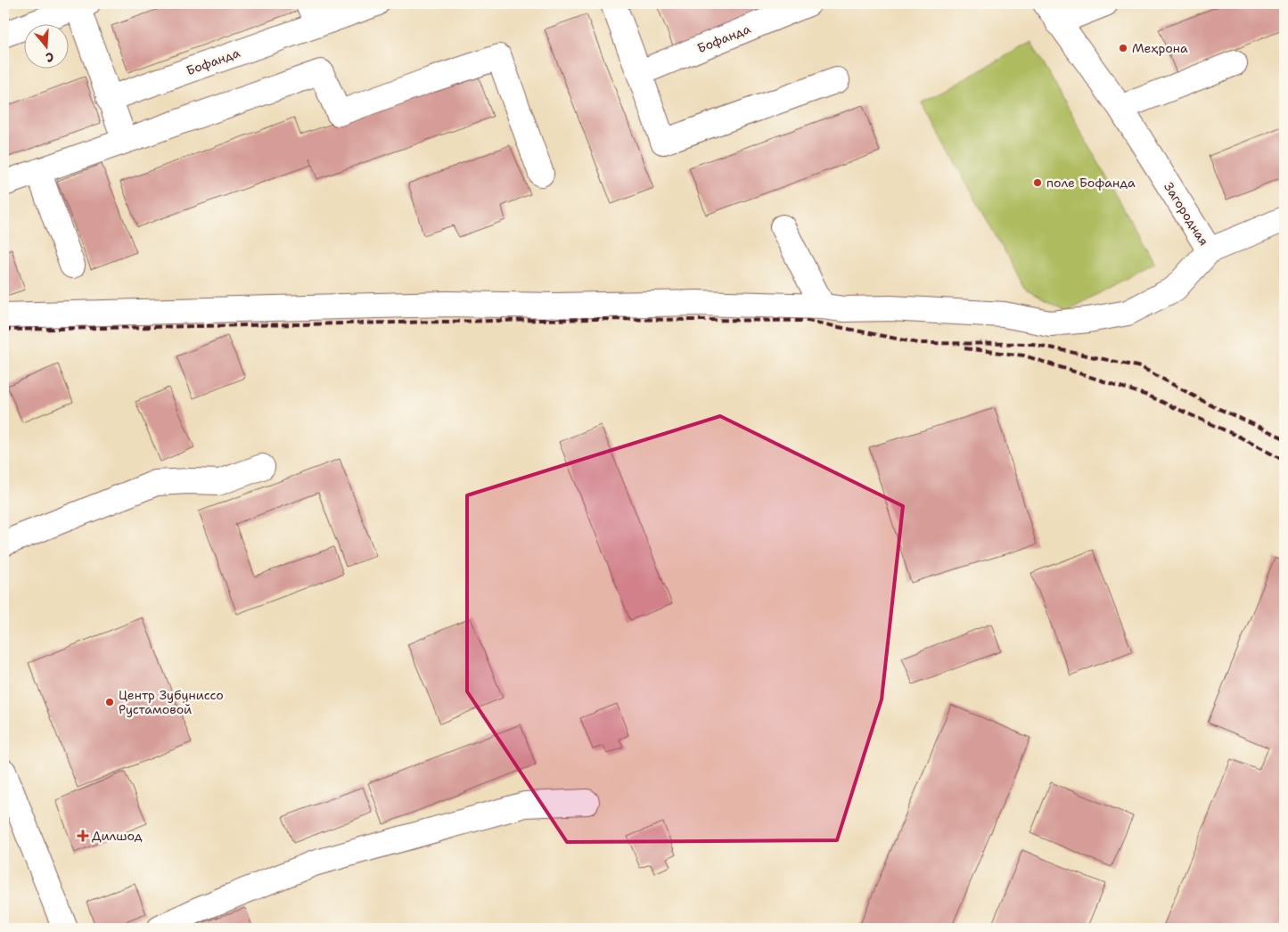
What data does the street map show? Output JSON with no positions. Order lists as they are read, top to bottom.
{
  "streets": {
    "street": ["Бофанда", "Загородная"]
  },
  "places": {
    "other": ["Меҳрона", "поле Бофанда", "Центр Зубуниссо Рустамовой"],
    "health": ["Дилшод"]
  },
  "north": "bottom"
}
